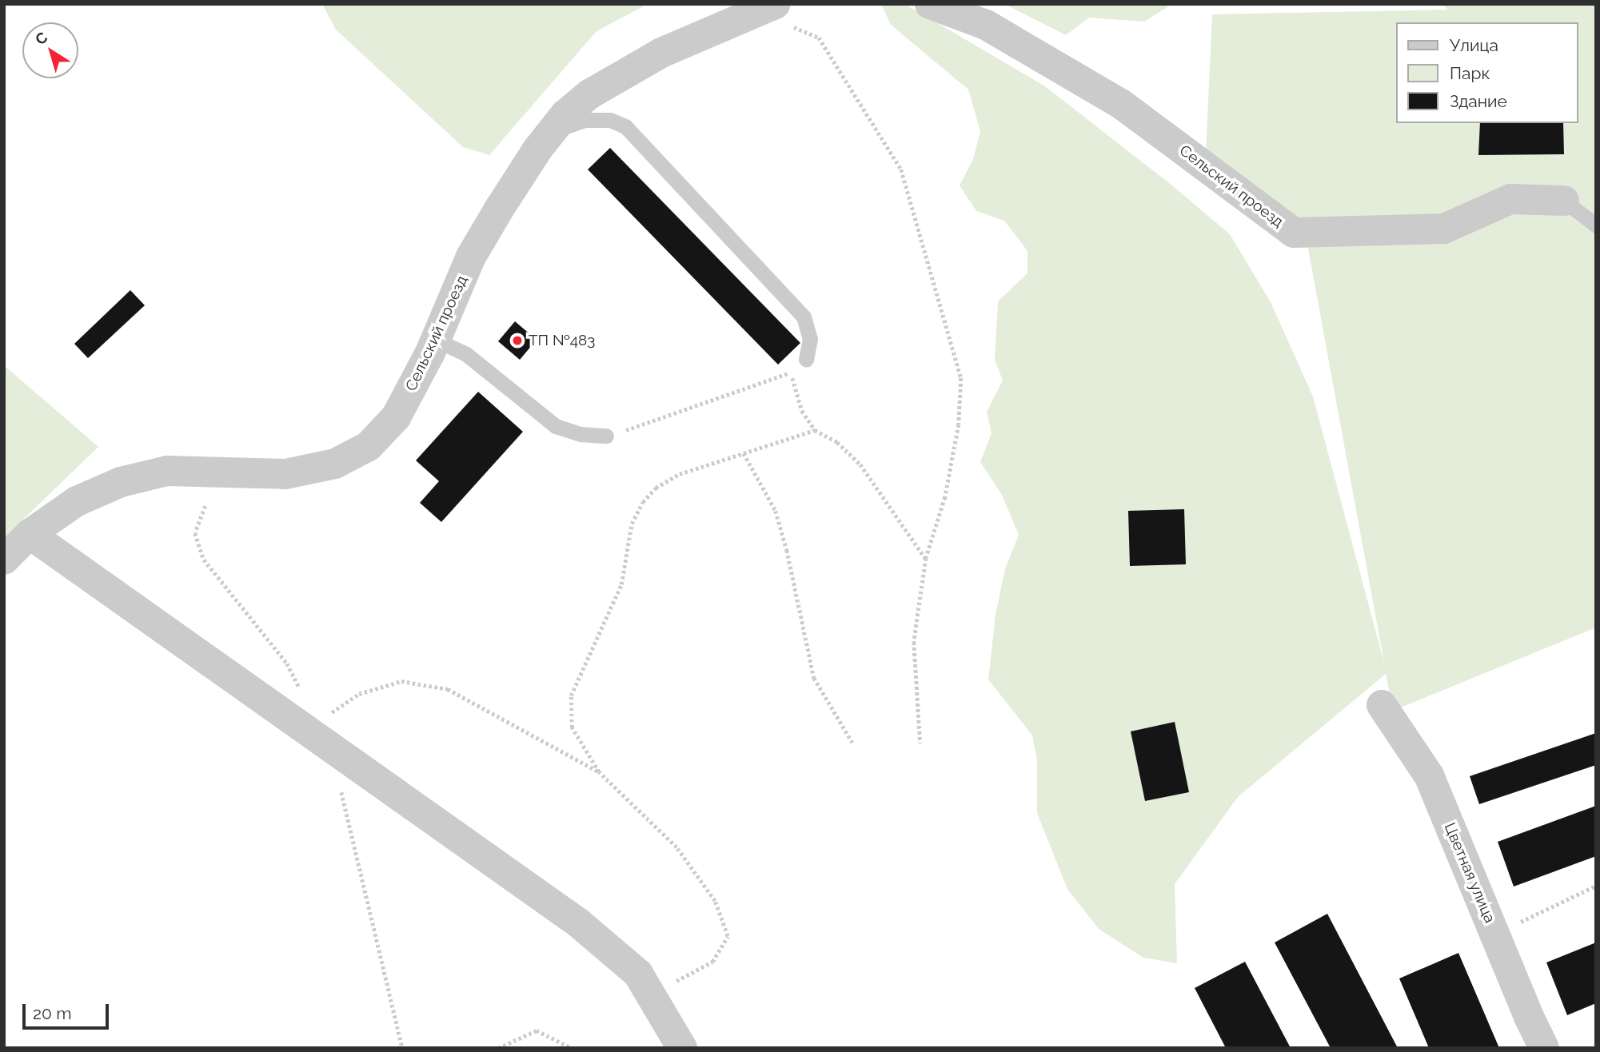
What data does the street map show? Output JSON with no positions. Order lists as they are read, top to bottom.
{
  "streets": {
    "street": ["Сельский проезд", "Цветная улица"]
  },
  "places": ["ТП №483"],
  "legend": ["Улица", "Парк", "Здание"],
  "scale_bar": "20 m",
  "north": "top left"
}
